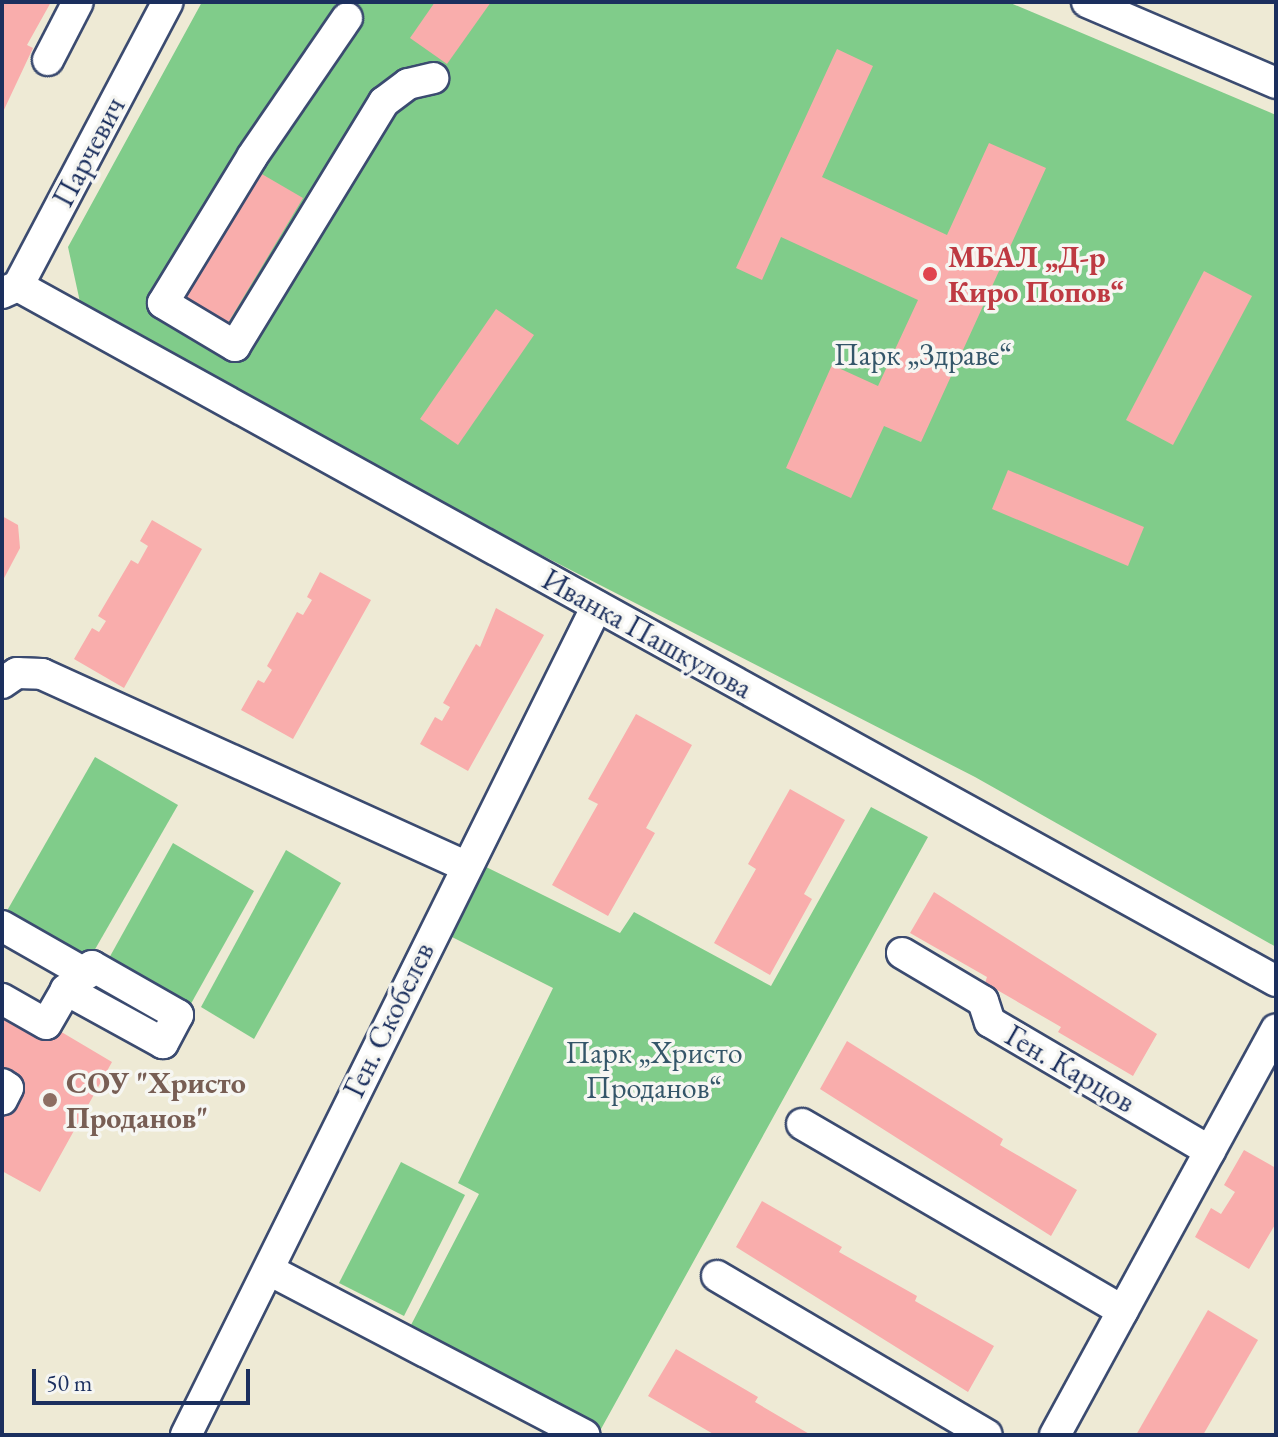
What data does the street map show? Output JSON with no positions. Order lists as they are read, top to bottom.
{
  "streets": {
    "street": [
      "Парчевич",
      "Иванка Пашкулова",
      "Ген. Скобелев",
      "Ген. Карцов"
    ]
  },
  "crossings": [
    ["Парчевич", "Иванка Пашкулова"],
    ["Иванка Пашкулова", "Ген. Скобелев"]
  ],
  "parks": ["Парк „Здраве“", "Парк „Христо Проданов“"],
  "places": ["МБАЛ „Д-р Киро Попов“", "СОУ \"Христо Проданов\""],
  "scale_bar": "50 m"
}
